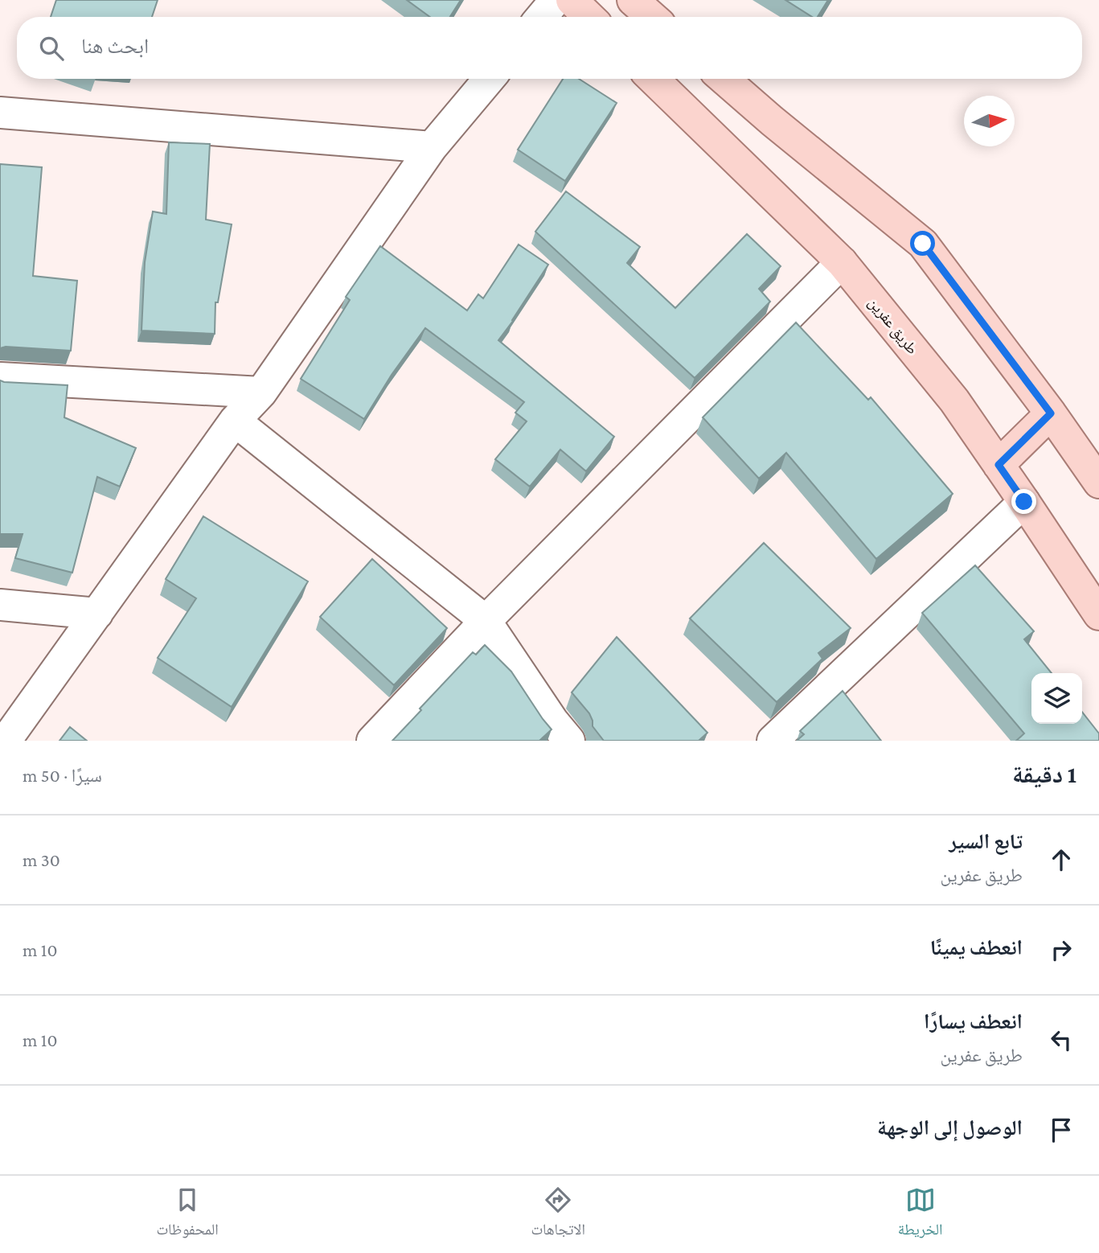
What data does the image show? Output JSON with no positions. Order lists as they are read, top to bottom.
{
  "streets": {
    "main road": ["طريق عفرين"]
  },
  "north": "right",
  "page": {
    "search": "ابحث هنا",
    "heading": ["1 دقيقة", "سيرًا · 50 m"],
    "list": [
      ["تابع السير", "طريق عفرين", "30 m"],
      ["انعطف يمينًا", "10 m"],
      ["انعطف يسارًا", "طريق عفرين", "10 m"],
      "الوصول إلى الوجهة"
    ],
    "nav": ["الخريطة", "الاتجاهات", "المحفوظات"]
  }
}
